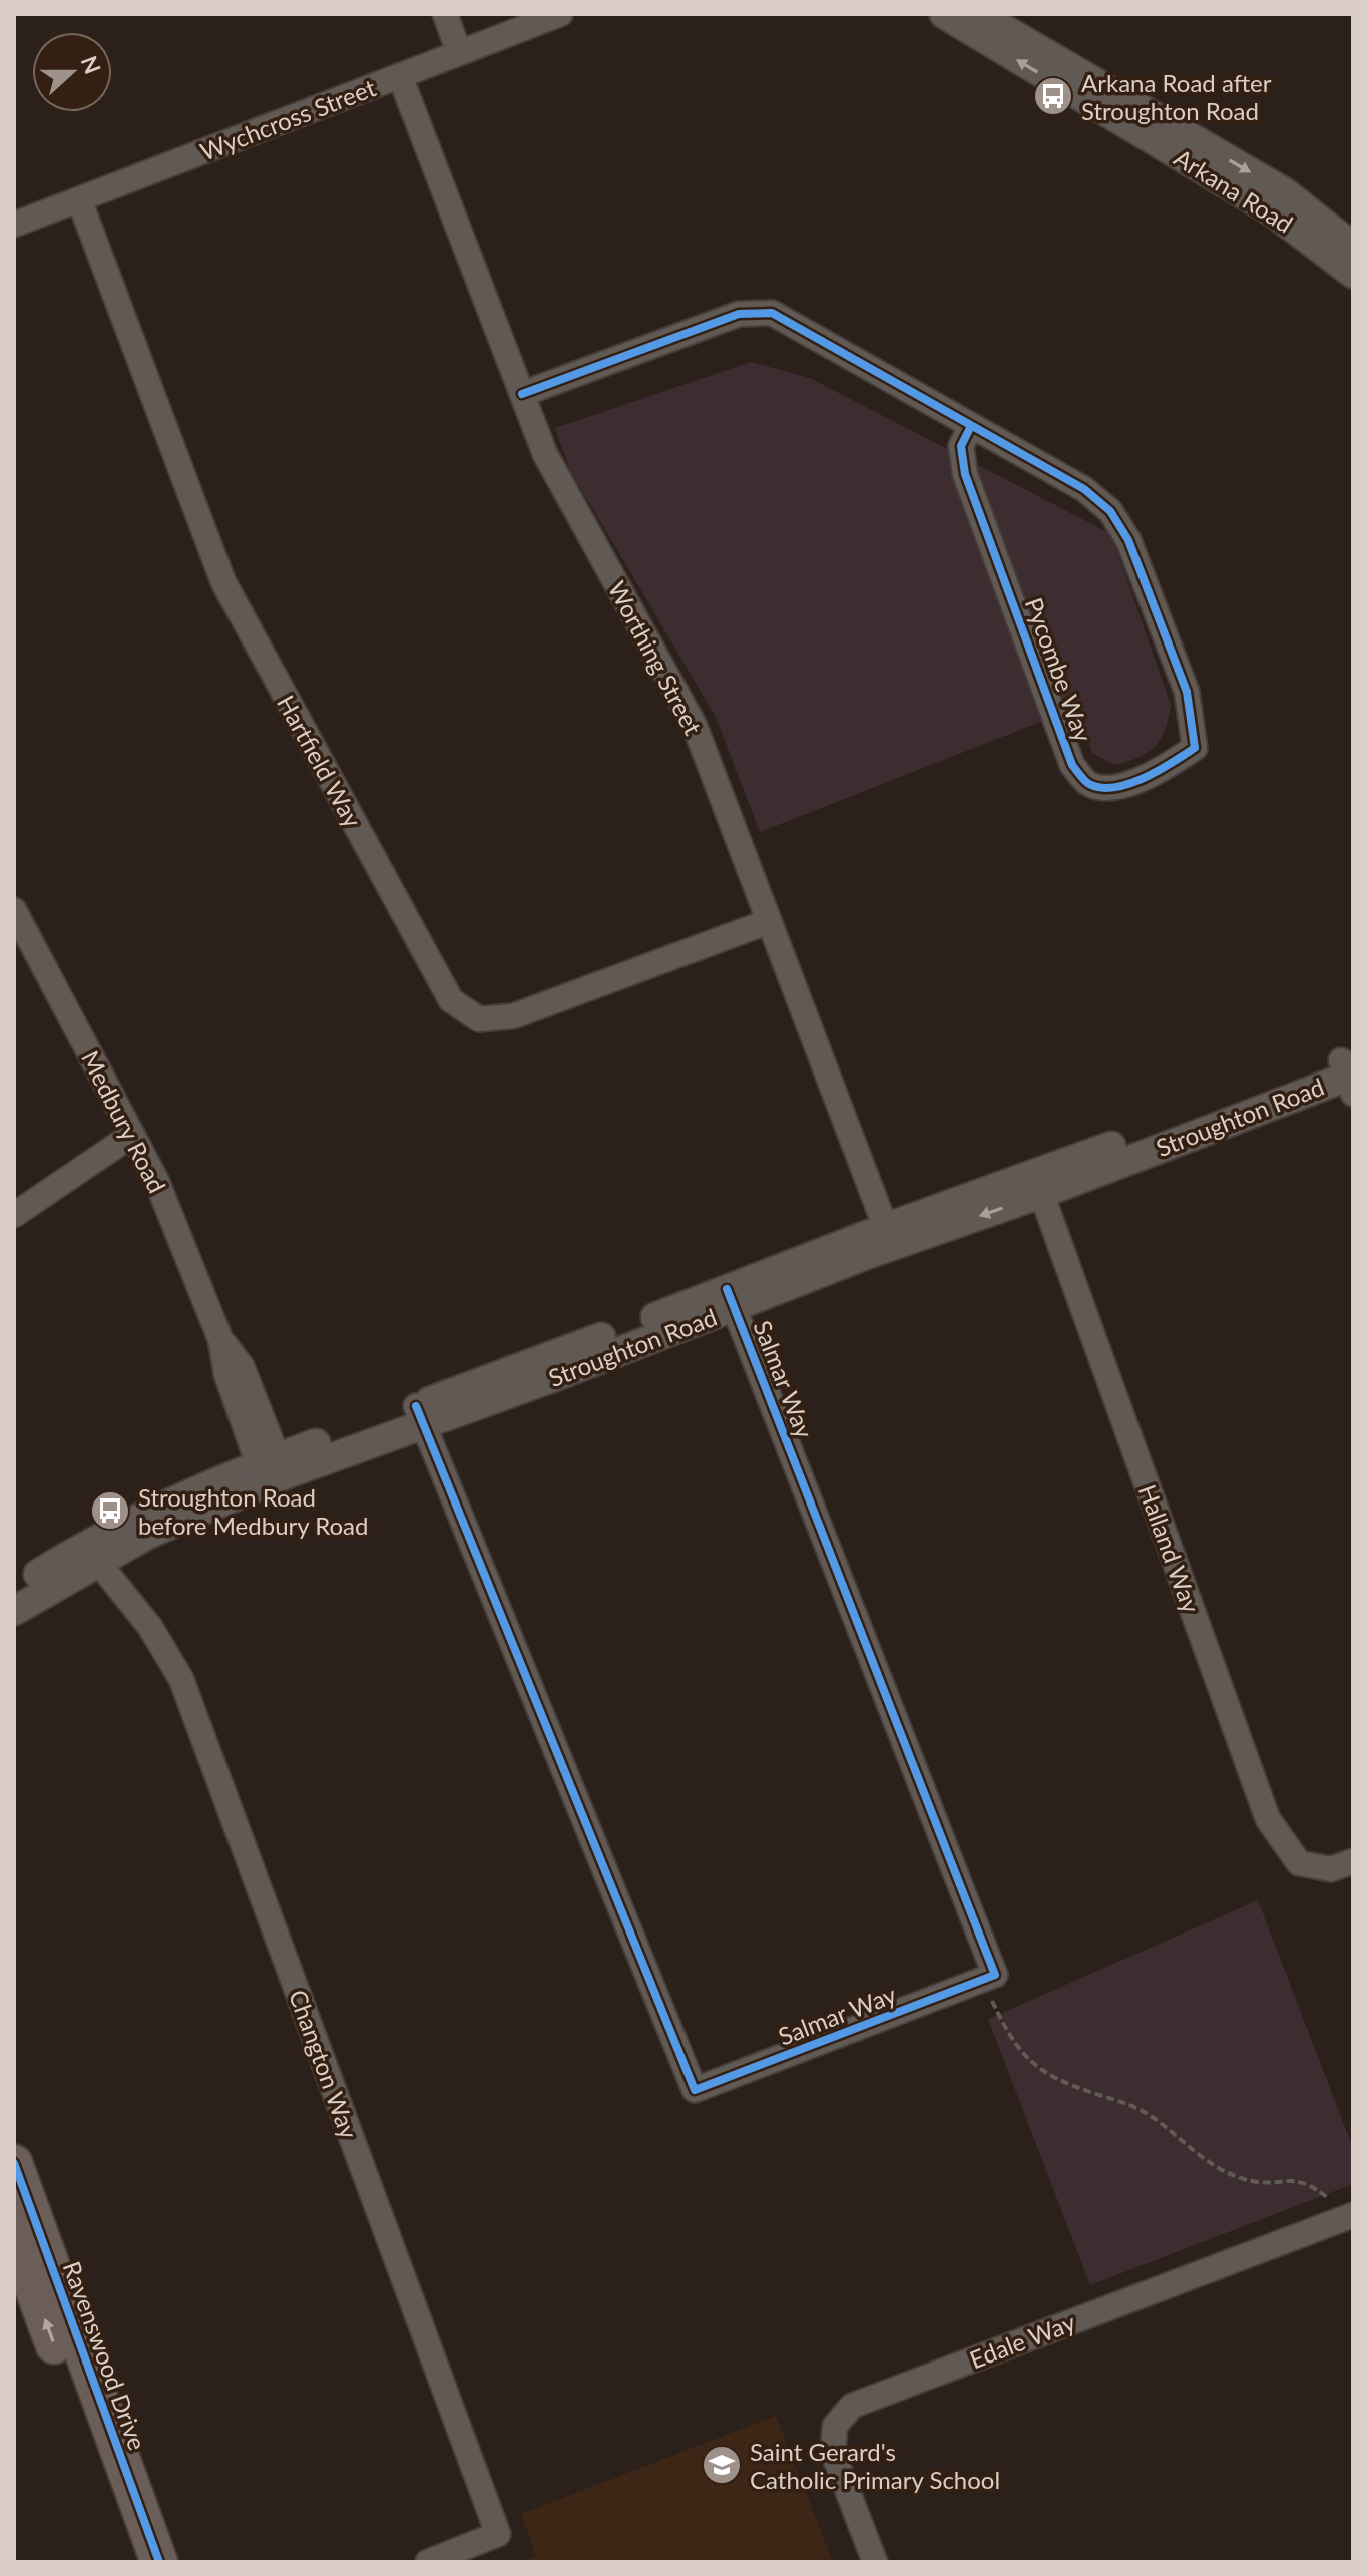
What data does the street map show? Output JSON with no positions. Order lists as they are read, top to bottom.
{
  "streets": {
    "main road": ["Ravenswood Drive"],
    "street": [
      "Wychcross Street",
      "Arkana Road",
      "Worthing Street",
      "Pycombe Way",
      "Hartfield Way",
      "Stroughton Road",
      "Medbury Road",
      "Salmar Way",
      "Halland Way",
      "Changton Way",
      "Edale Way"
    ]
  },
  "crossings": [
    ["Wychcross Street", "Worthing Street"],
    ["Wychcross Street", "Hartfield Way"],
    ["Worthing Street", "Pycombe Way"],
    ["Worthing Street", "Hartfield Way"],
    ["Worthing Street", "Stroughton Road"],
    ["Stroughton Road", "Medbury Road"],
    ["Stroughton Road", "Salmar Way"],
    ["Stroughton Road", "Halland Way"],
    ["Stroughton Road", "Changton Way"]
  ],
  "places": {
    "bus stop": ["Arkana Road after Stroughton Road", "Stroughton Road before Medbury Road"],
    "school or university": ["Saint Gerard's Catholic Primary School"]
  },
  "north": "right"
}
